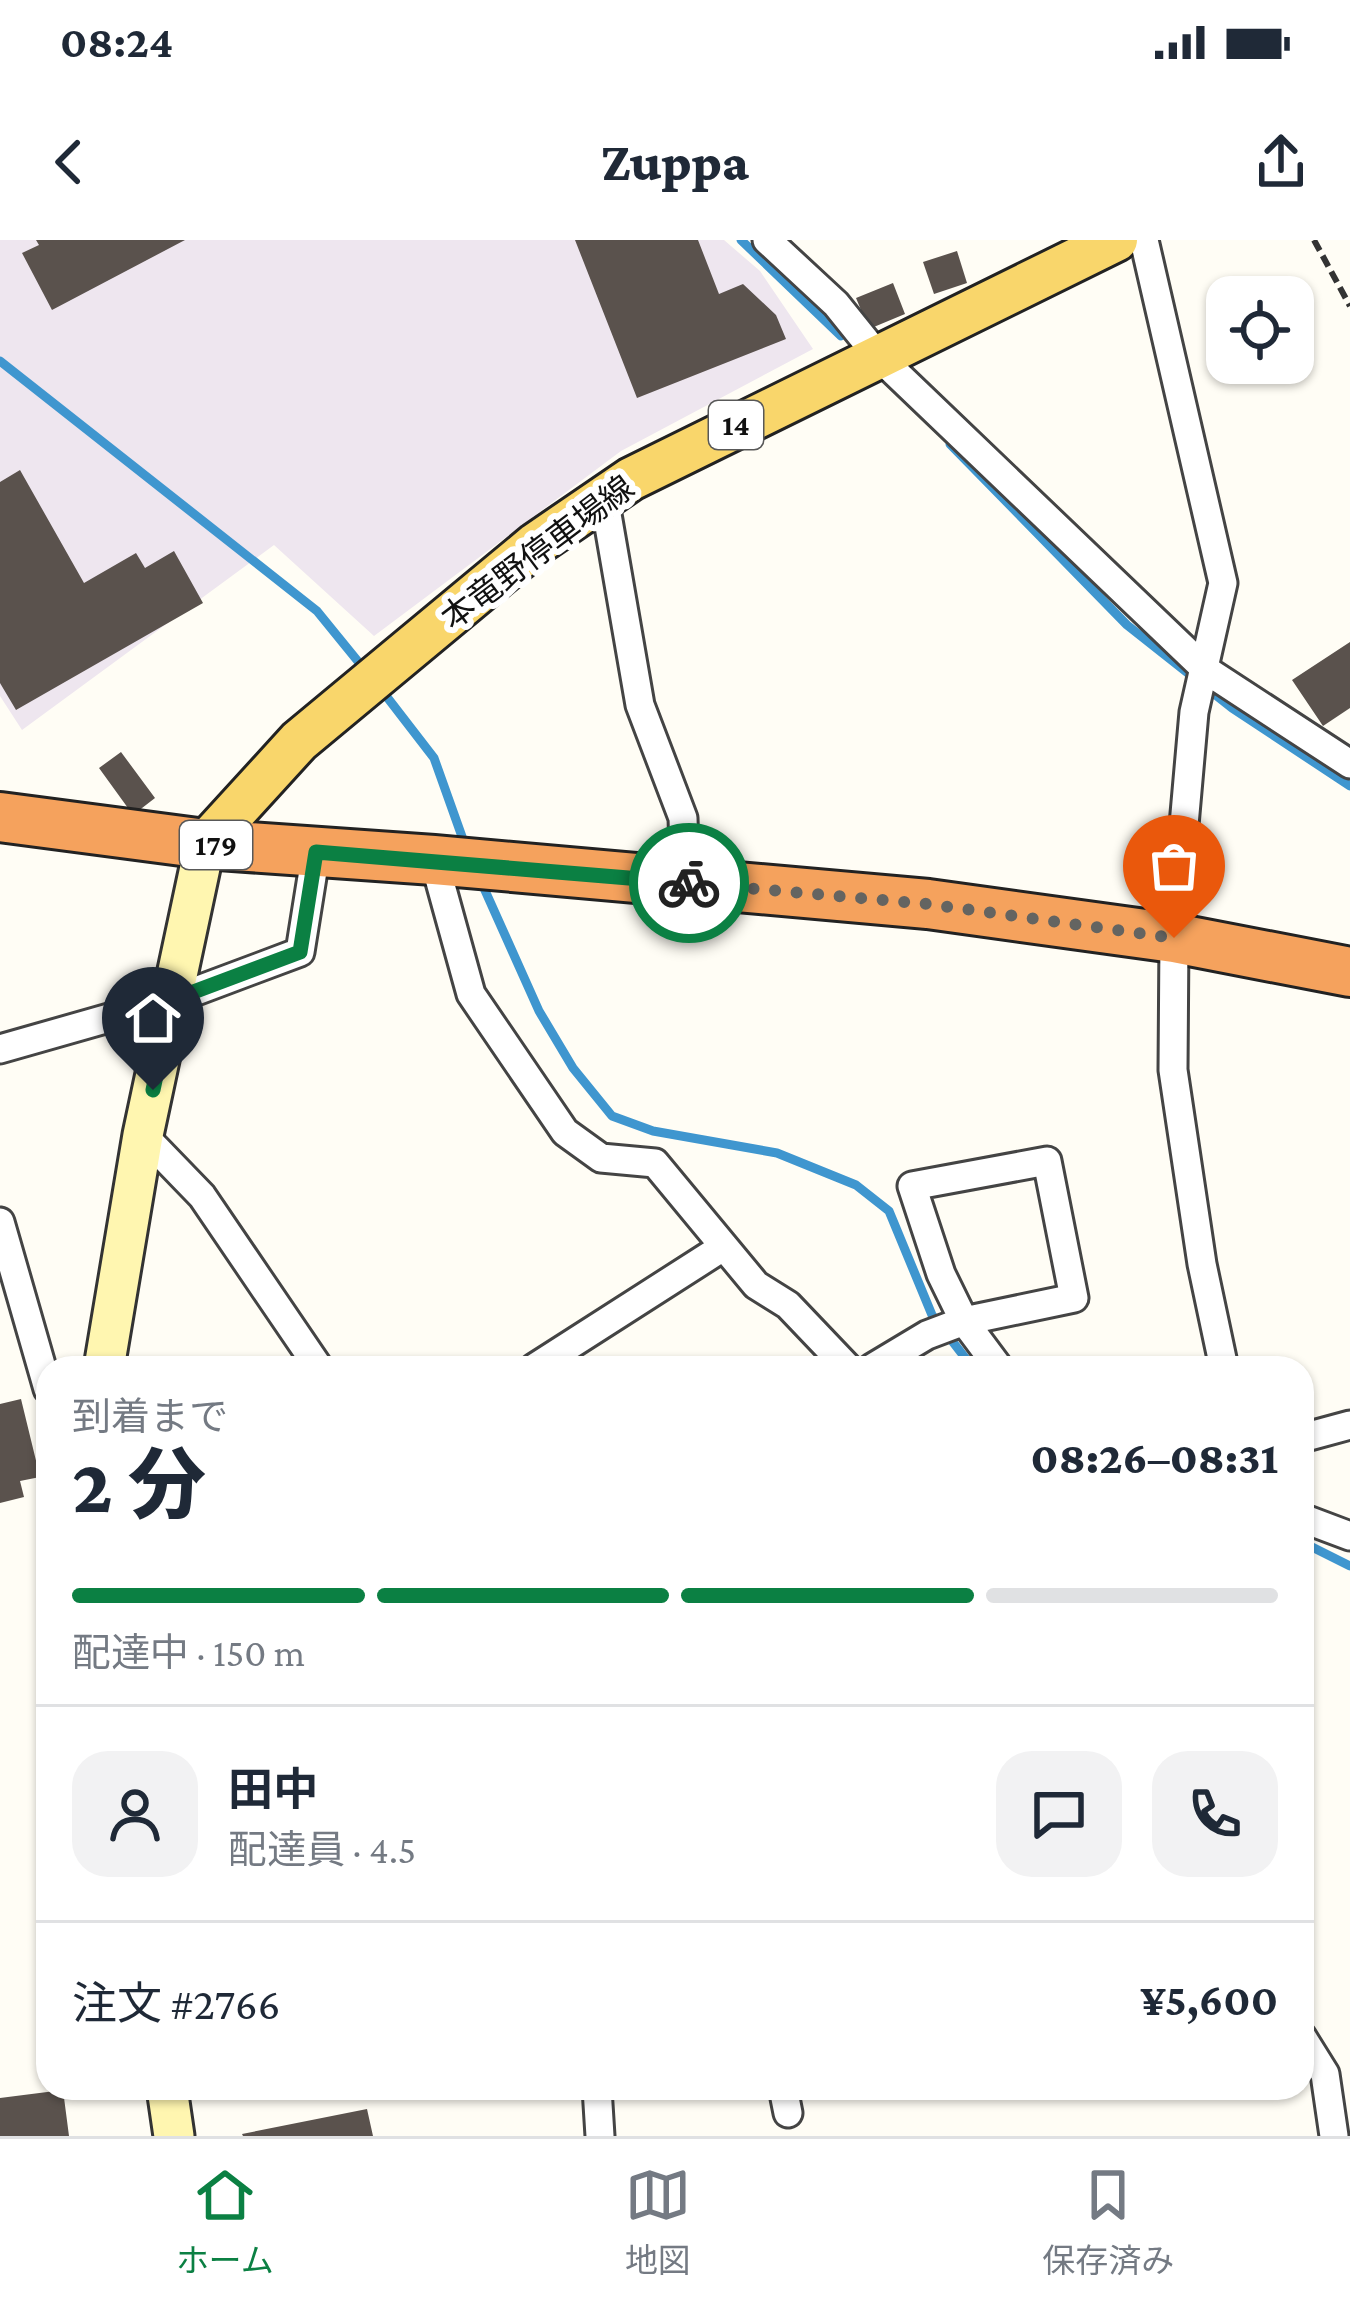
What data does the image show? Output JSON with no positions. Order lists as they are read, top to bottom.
{
  "streets": {
    "highway": ["179"],
    "main road": ["14", "本竜野停車場線"]
  },
  "crossings": [
    ["本竜野停車場線", "179"]
  ],
  "page": {
    "status": "08:24",
    "header": "Zuppa",
    "heading": ["2 分", "到着まで", "08:26–08:31"],
    "panel": [
      "田中",
      "配達員 · 4.5",
      "注文 #2766",
      "¥5,600"
    ],
    "bar": "配達中 · 150 m",
    "tabs": ["ホーム", "地図", "保存済み"]
  }
}
